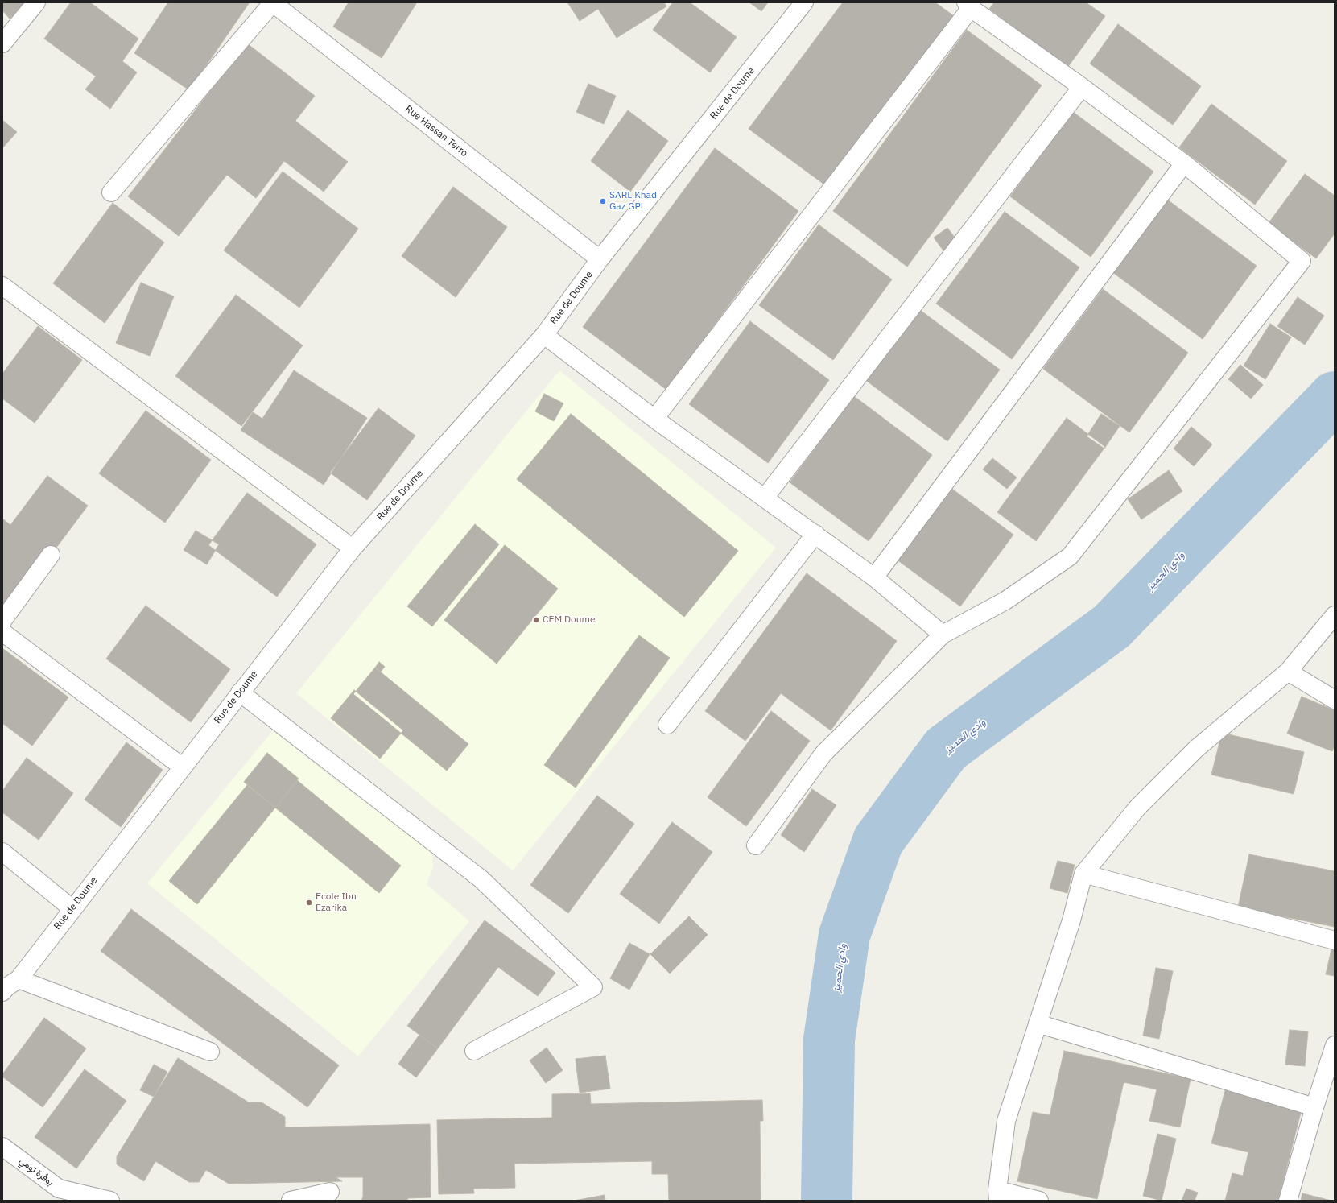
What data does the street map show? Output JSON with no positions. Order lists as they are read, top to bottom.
{
  "streets": {
    "street": ["Rue de Doume", "Rue Hassan Terro", "بوڤرة تومي"]
  },
  "crossings": [
    ["Rue de Doume", "Rue Hassan Terro"]
  ],
  "water": ["وادي الحميز"],
  "places": ["SARL Khadi Gaz GPL", "CEM Doume", "Ecole Ibn Ezarika"]
}
